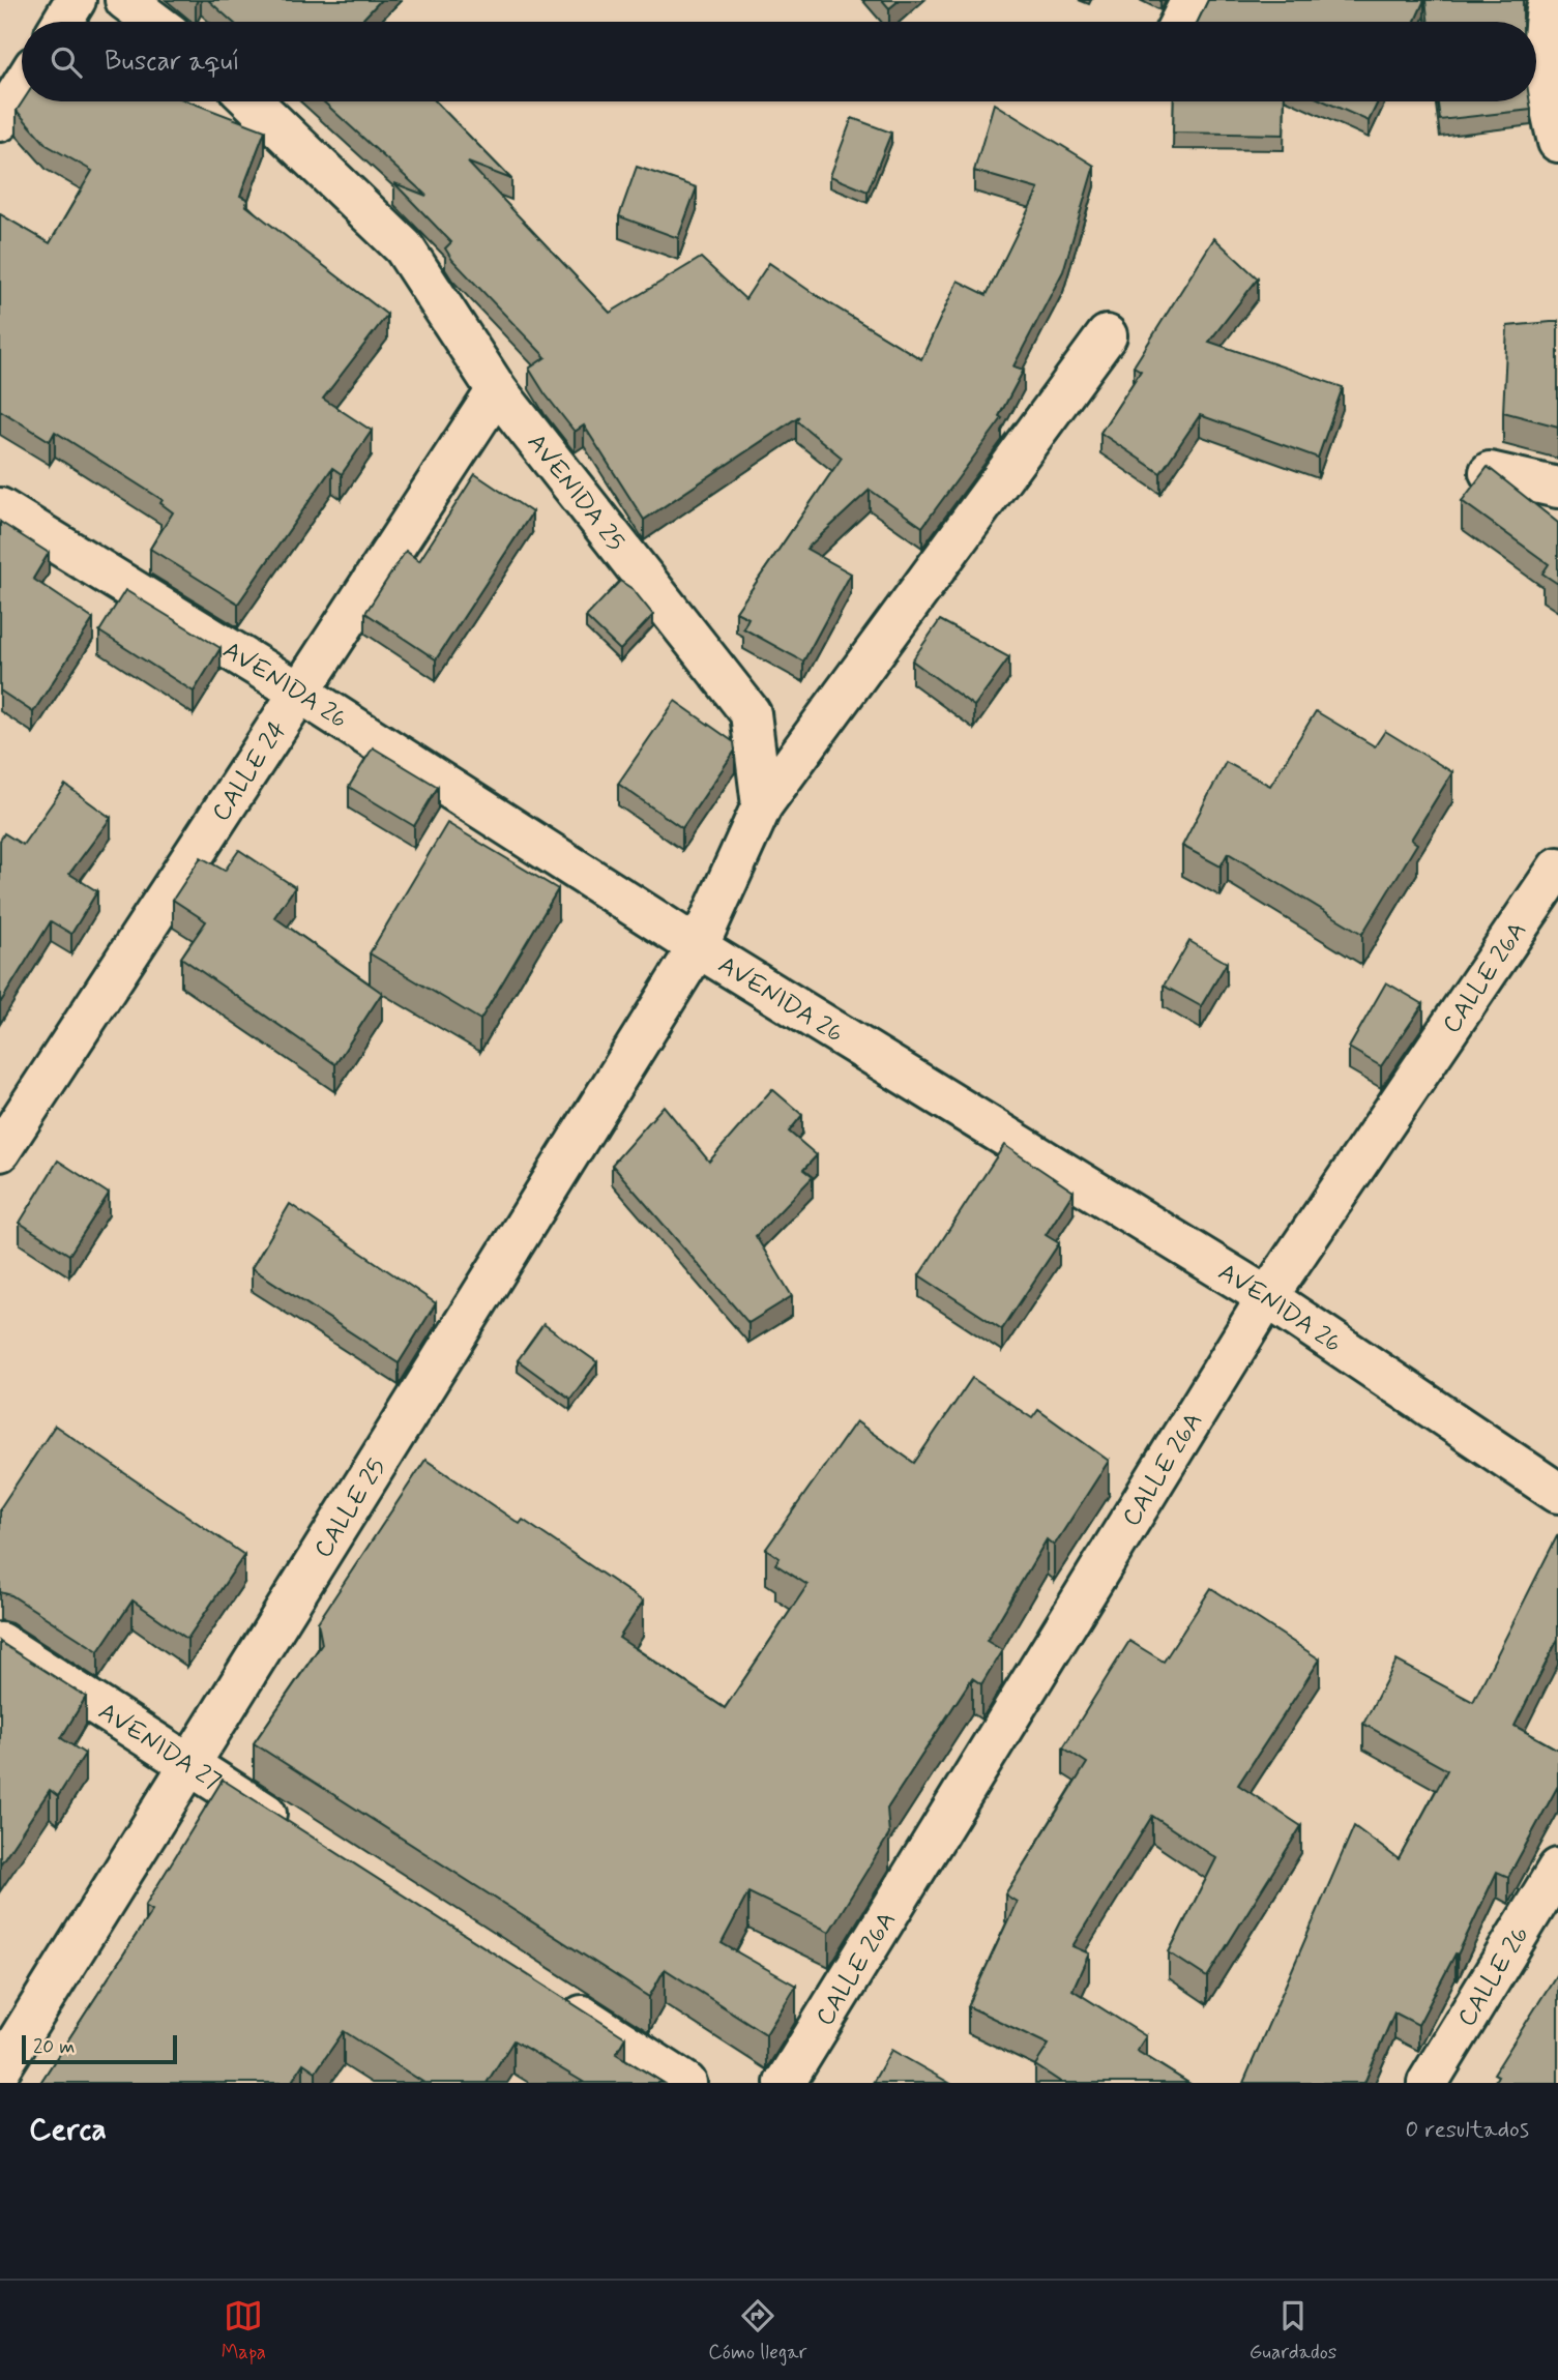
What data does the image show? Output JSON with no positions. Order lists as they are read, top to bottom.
{
  "streets": {
    "street": [
      "AVENIDA 25",
      "AVENIDA 26",
      "CALLE 24",
      "CALLE 26A",
      "CALLE 25",
      "AVENIDA 27",
      "CALLE 26"
    ]
  },
  "crossings": [
    ["AVENIDA 25", "CALLE 24"],
    ["AVENIDA 26", "CALLE 24"],
    ["AVENIDA 26", "CALLE 26A"],
    ["AVENIDA 26", "CALLE 25"],
    ["CALLE 25", "AVENIDA 27"]
  ],
  "scale_bar": "20 m",
  "page": {
    "search": "Buscar aquí",
    "scale": "20 m",
    "heading": ["Cerca", "0 resultados"],
    "nav": ["Mapa", "Cómo llegar", "Guardados"]
  }
}
